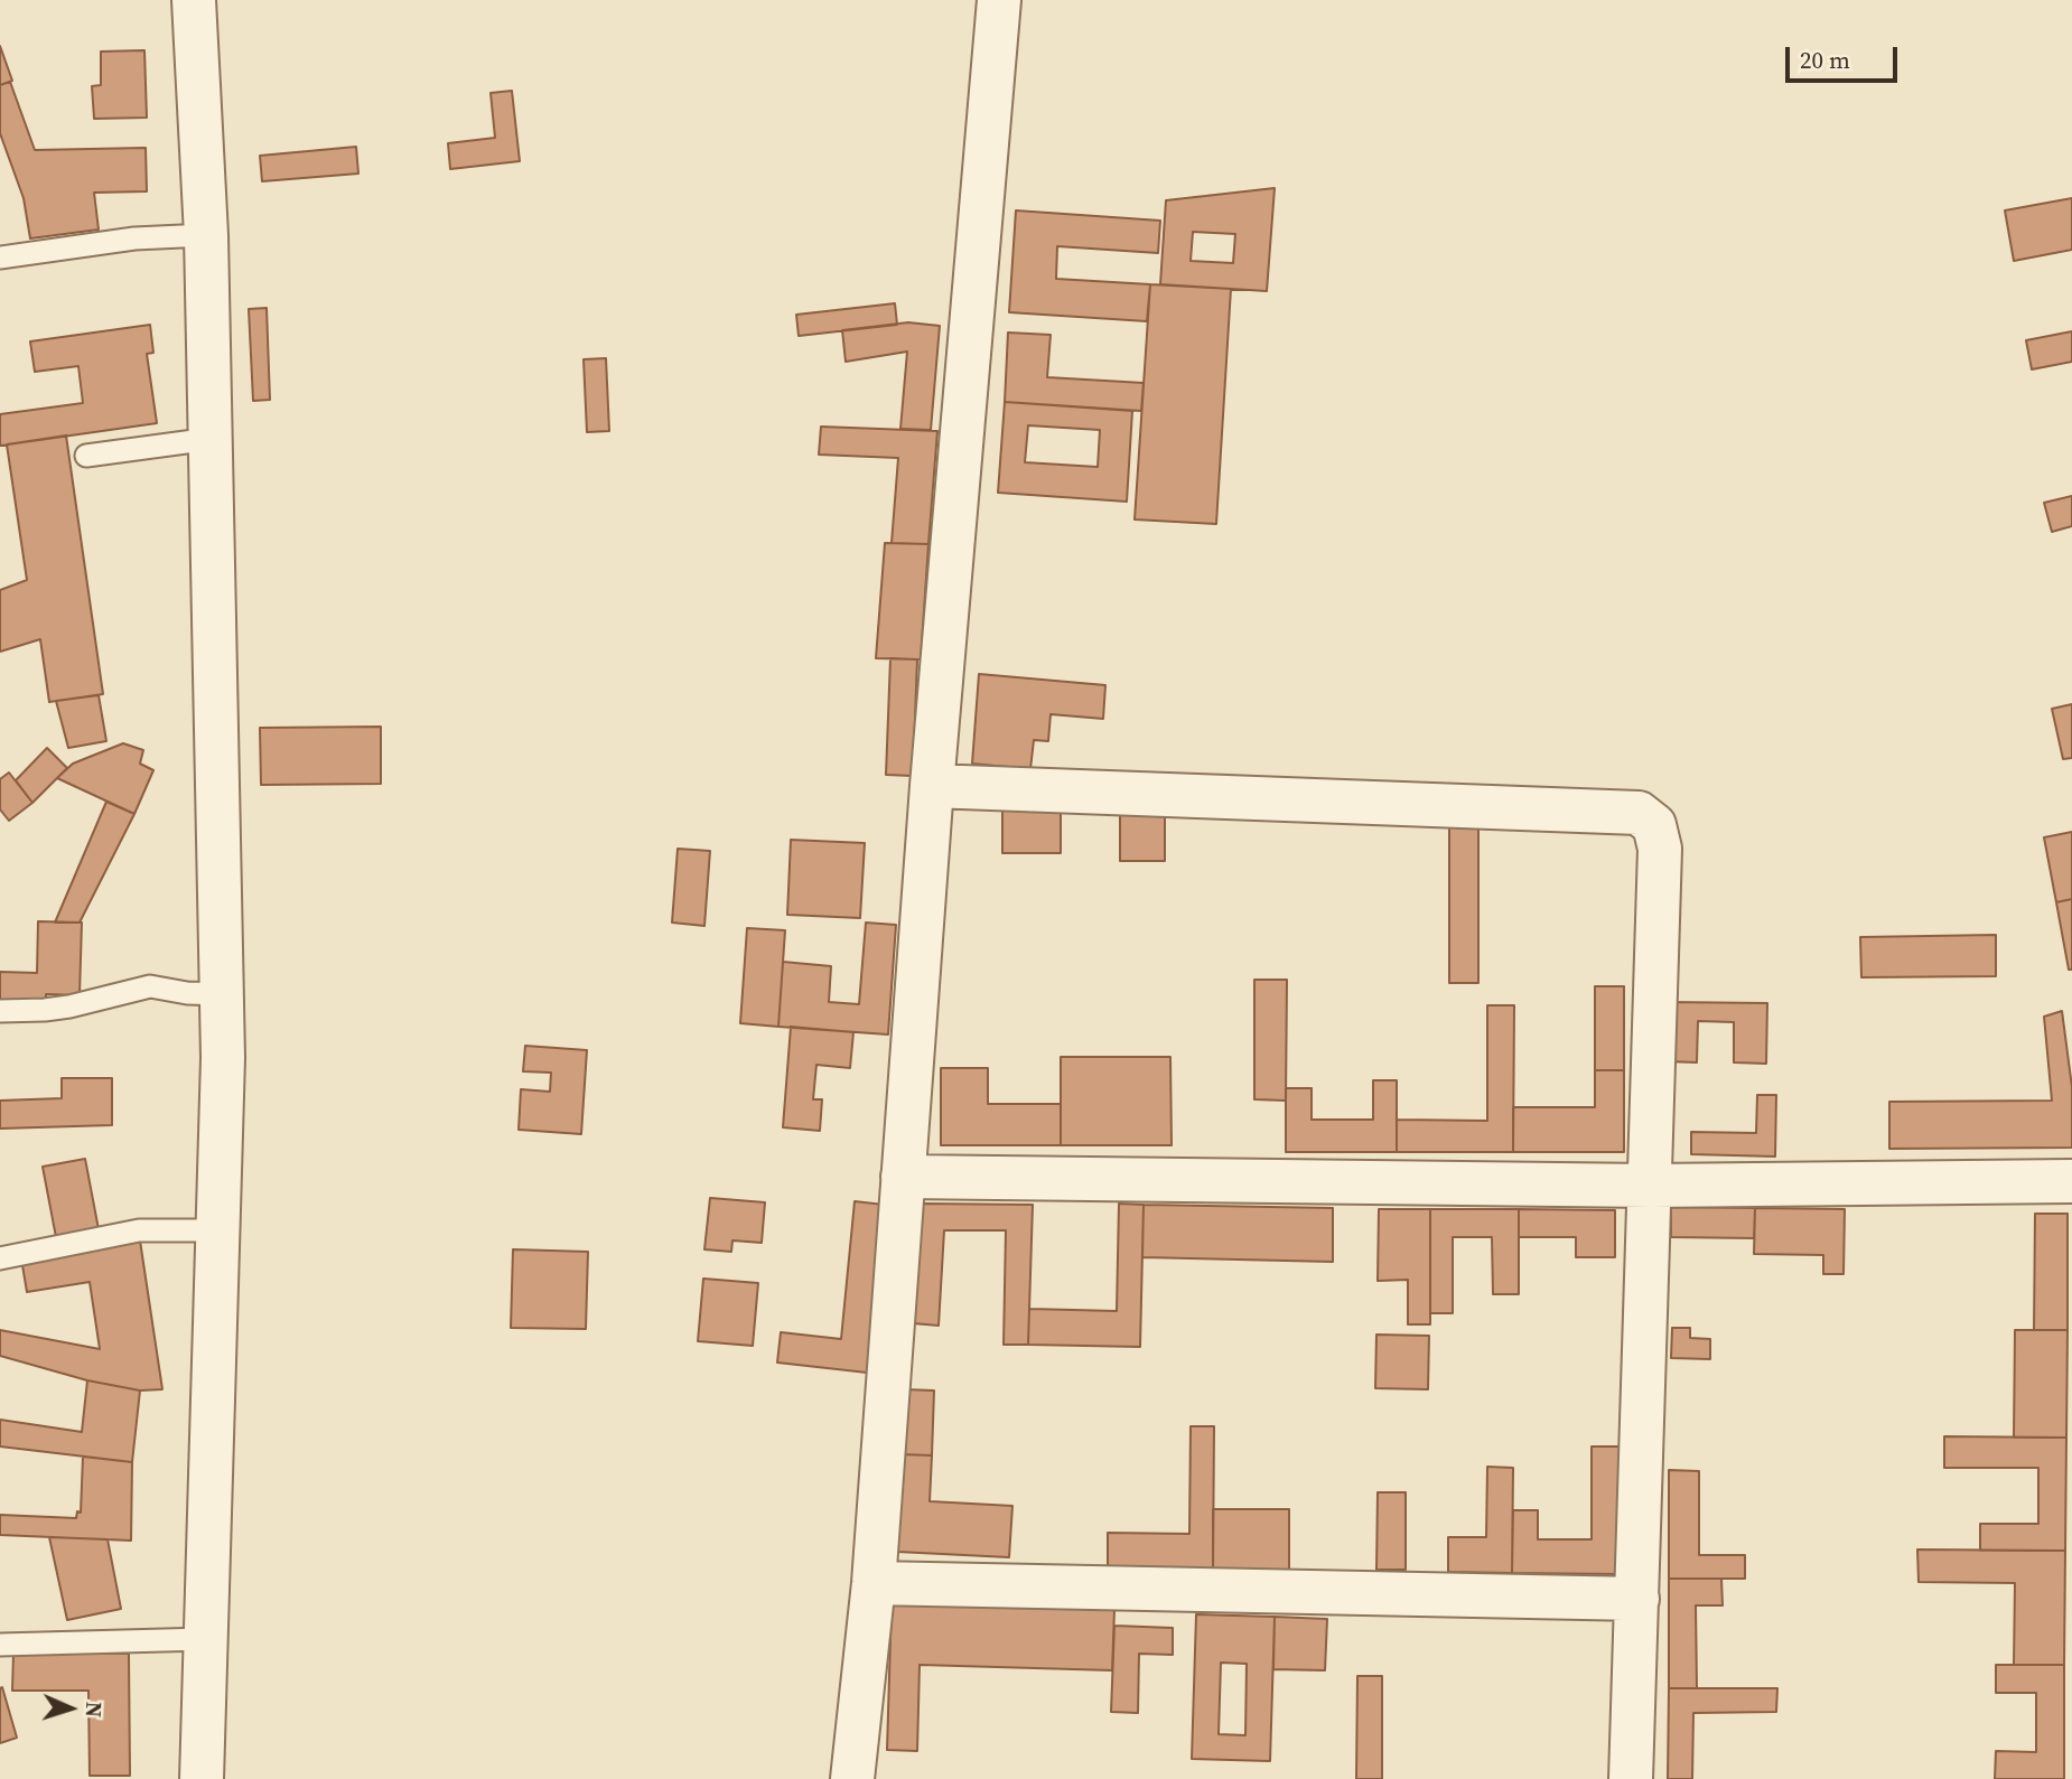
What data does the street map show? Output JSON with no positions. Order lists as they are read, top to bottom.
{
  "scale_bar": "20 m",
  "north": "right"
}
